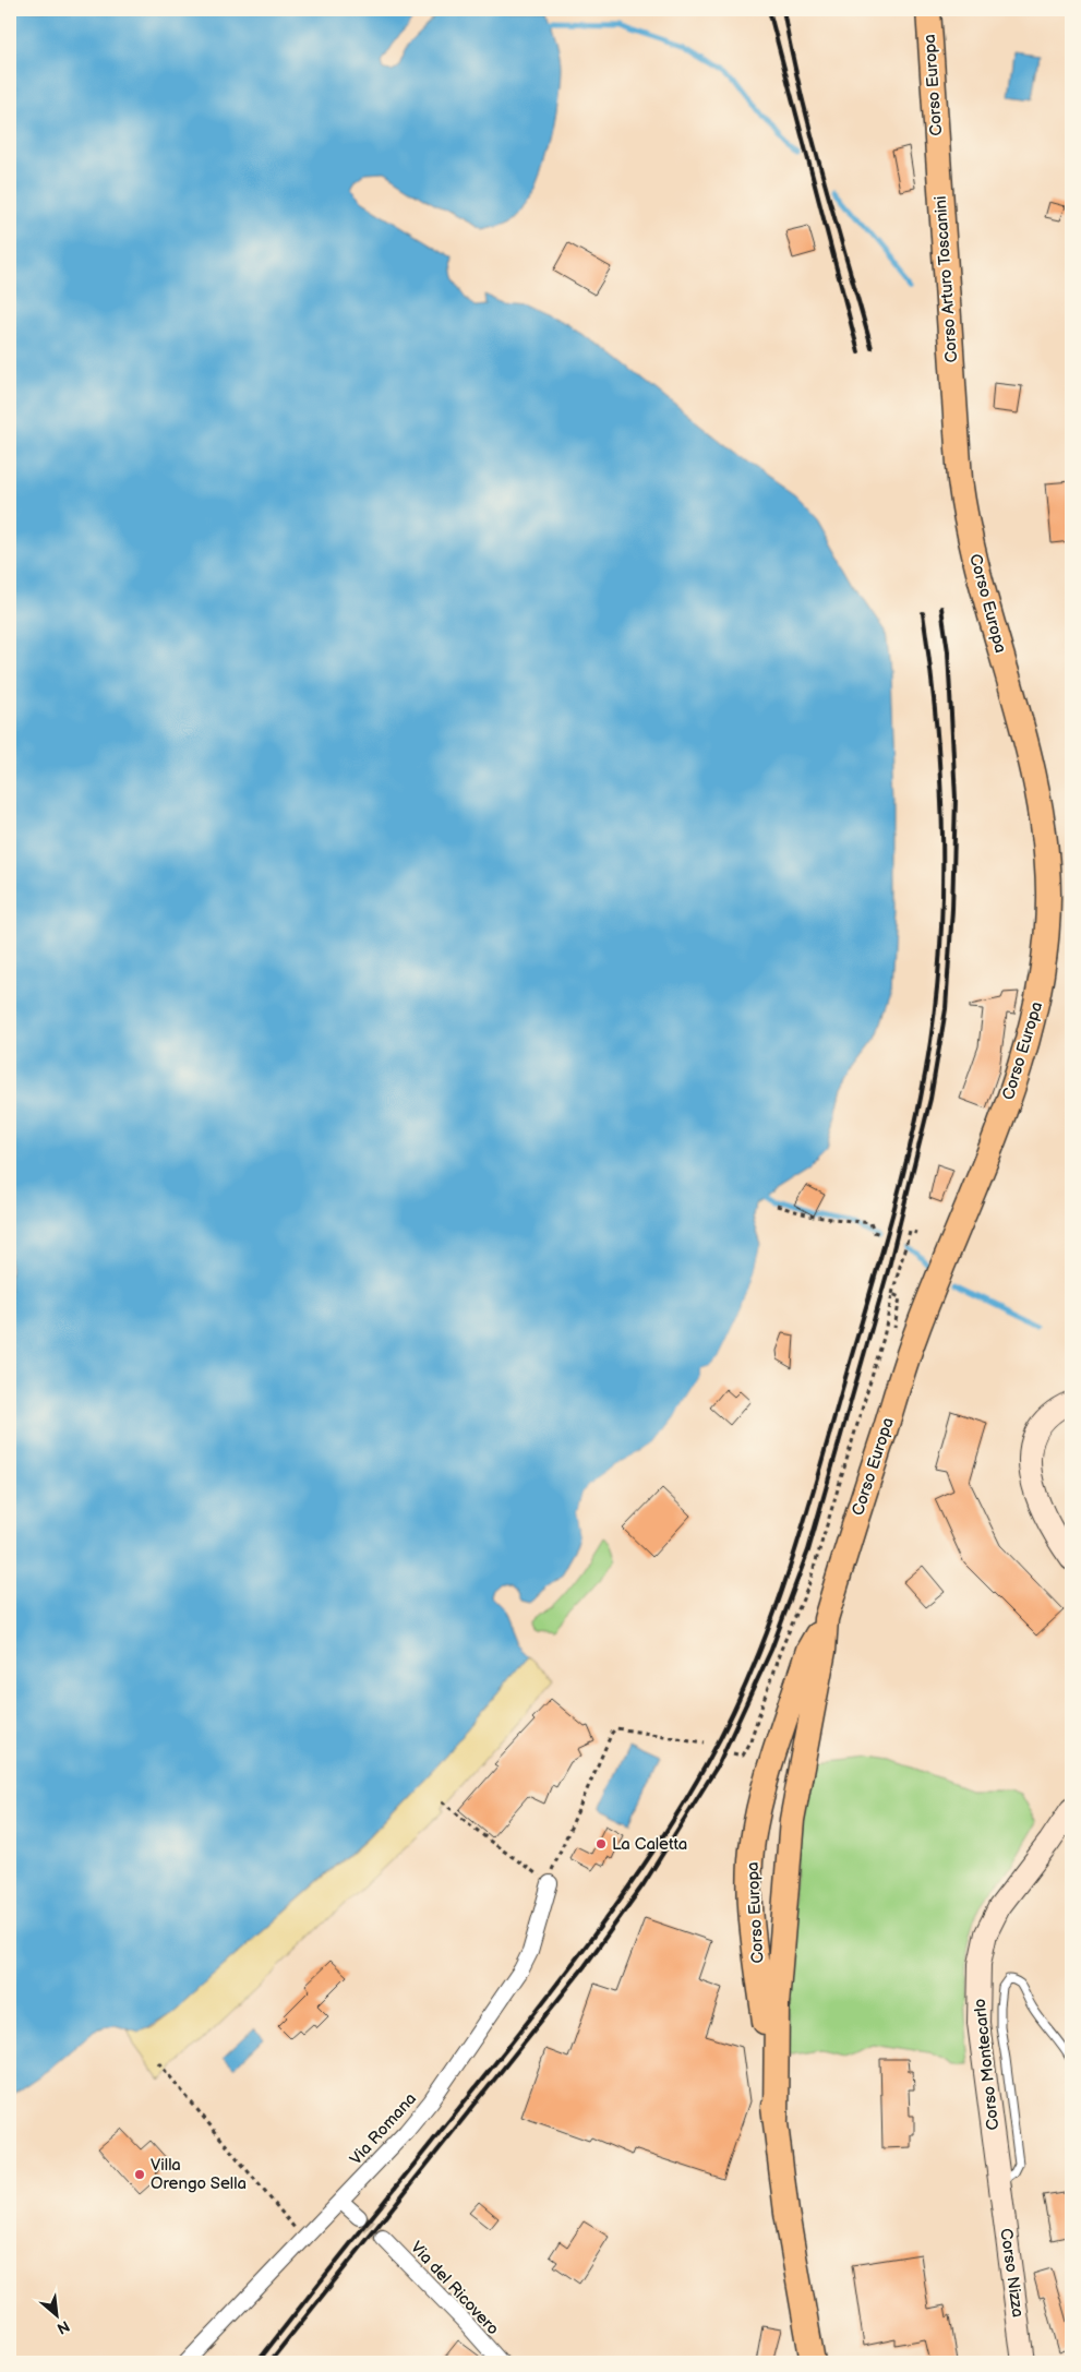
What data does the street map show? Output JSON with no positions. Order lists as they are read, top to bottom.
{
  "streets": {
    "main road": [
      "Corso Europa",
      "Corso Arturo Toscanini",
      "Corso Montecarlo",
      "Corso Nizza"
    ],
    "street": ["Via Romana", "Via del Ricovero"]
  },
  "crossings": [
    ["Corso Europa", "Corso Arturo Toscanini"],
    ["Corso Montecarlo", "Corso Nizza"]
  ],
  "places": ["La Caletta", "Villa Orengo Sella"],
  "north": "bottom right"
}
